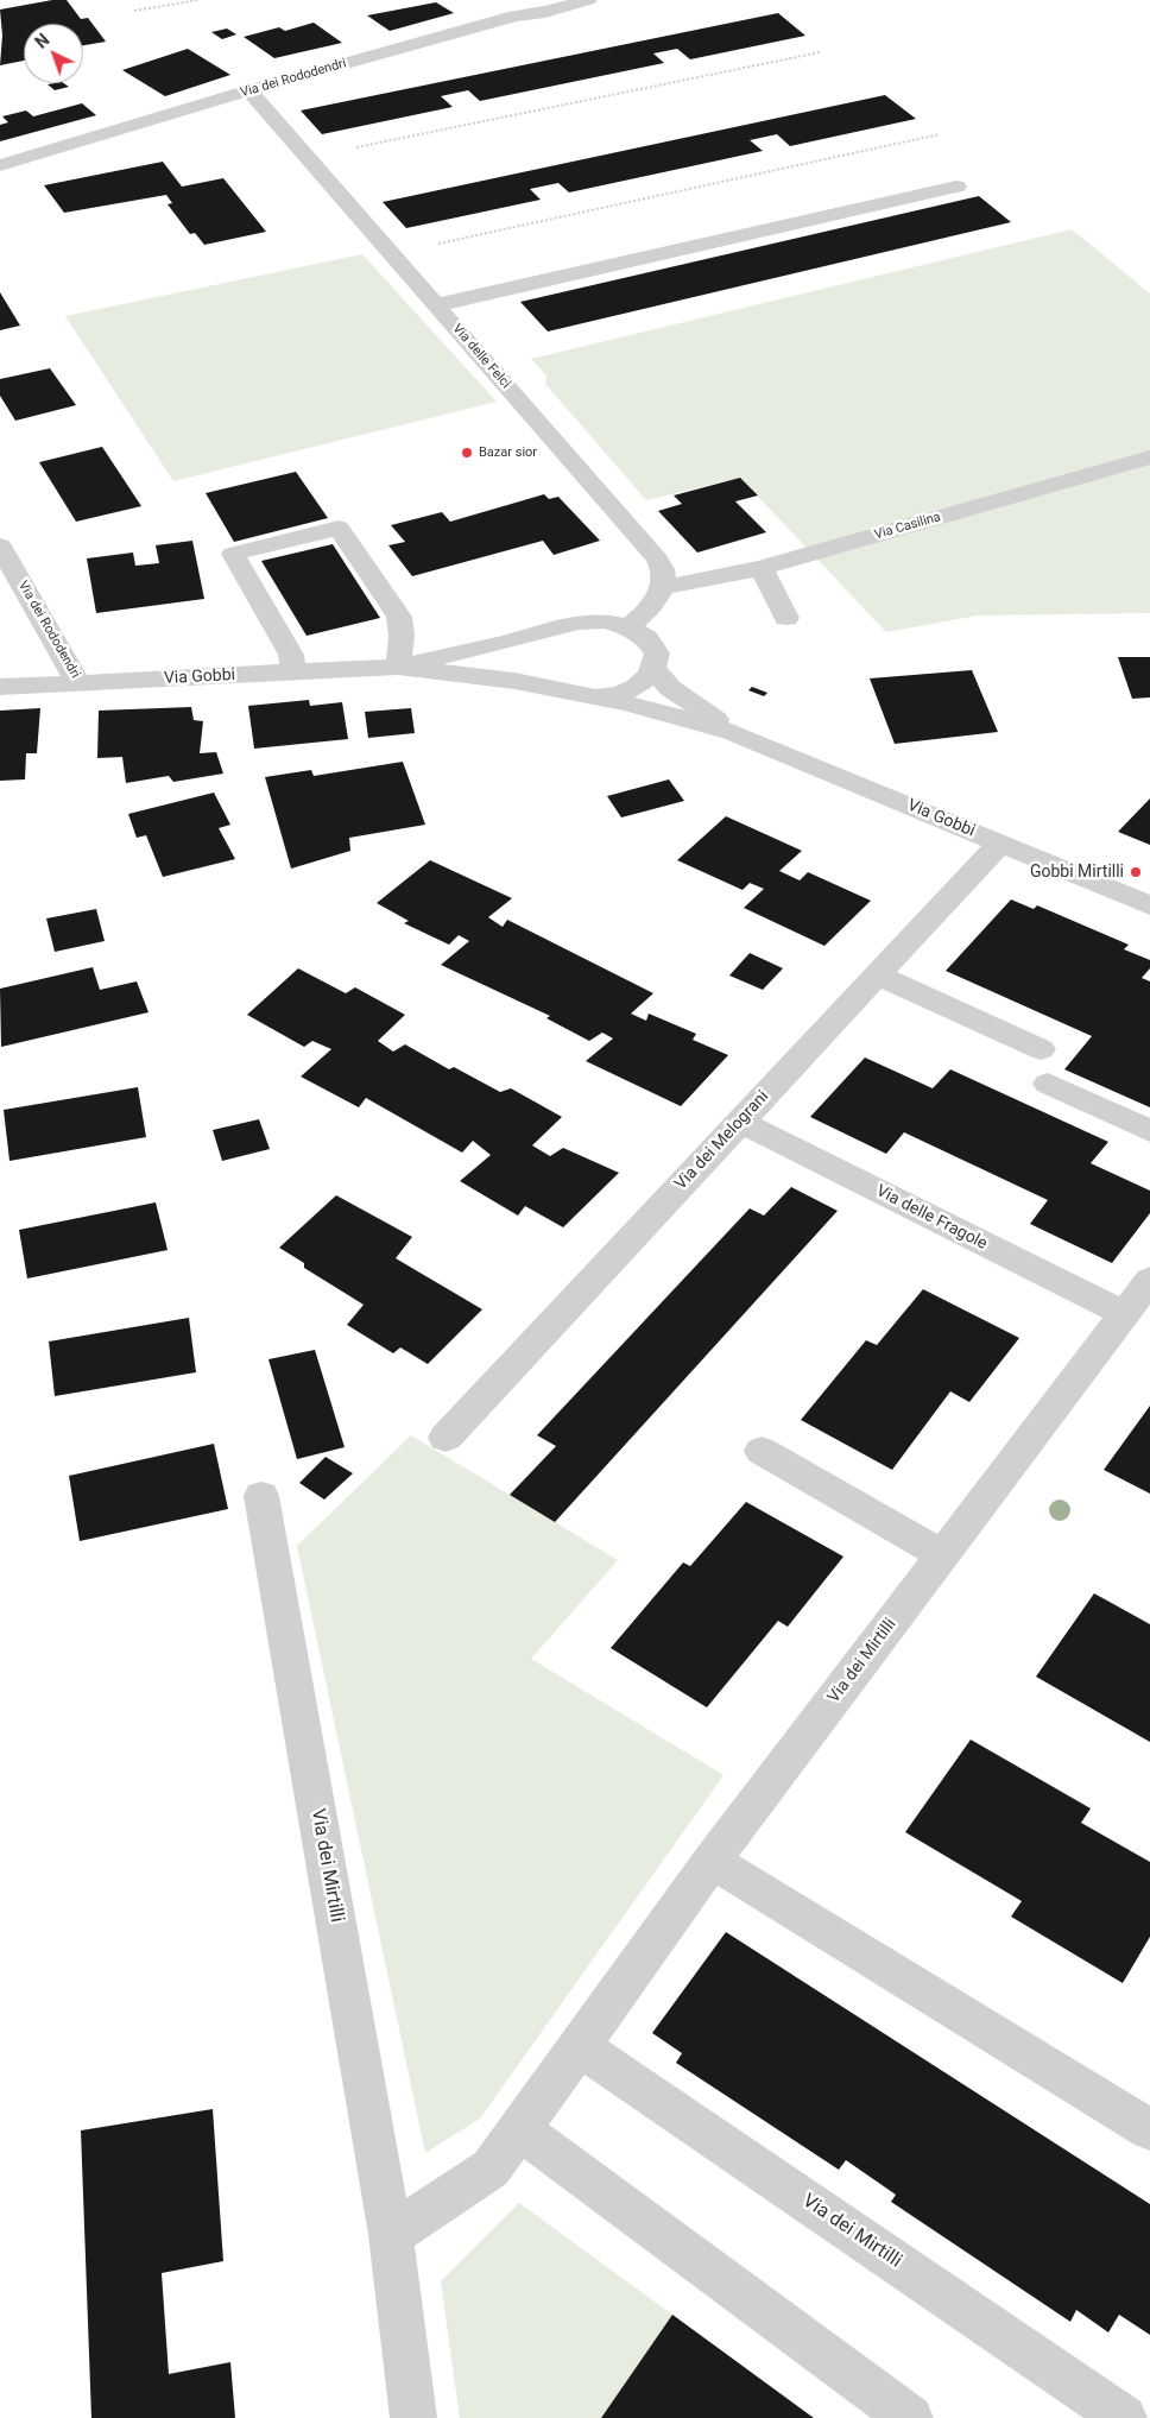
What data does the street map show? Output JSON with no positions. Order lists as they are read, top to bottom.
{
  "streets": {
    "street": [
      "Via dei Rododendri",
      "Via delle Felci",
      "Via Casilina",
      "Via Gobbi",
      "Via dei Melograni",
      "Via delle Fragole",
      "Via dei Mirtilli"
    ]
  },
  "crossings": [
    ["Via dei Rododendri", "Via delle Felci"],
    ["Via dei Rododendri", "Via Gobbi"],
    ["Via delle Felci", "Via Casilina"],
    ["Via Gobbi", "Via dei Melograni"],
    ["Via dei Melograni", "Via delle Fragole"],
    ["Via delle Fragole", "Via dei Mirtilli"]
  ],
  "places": ["Bazar sior", "Gobbi Mirtilli"],
  "north": "top left"
}
